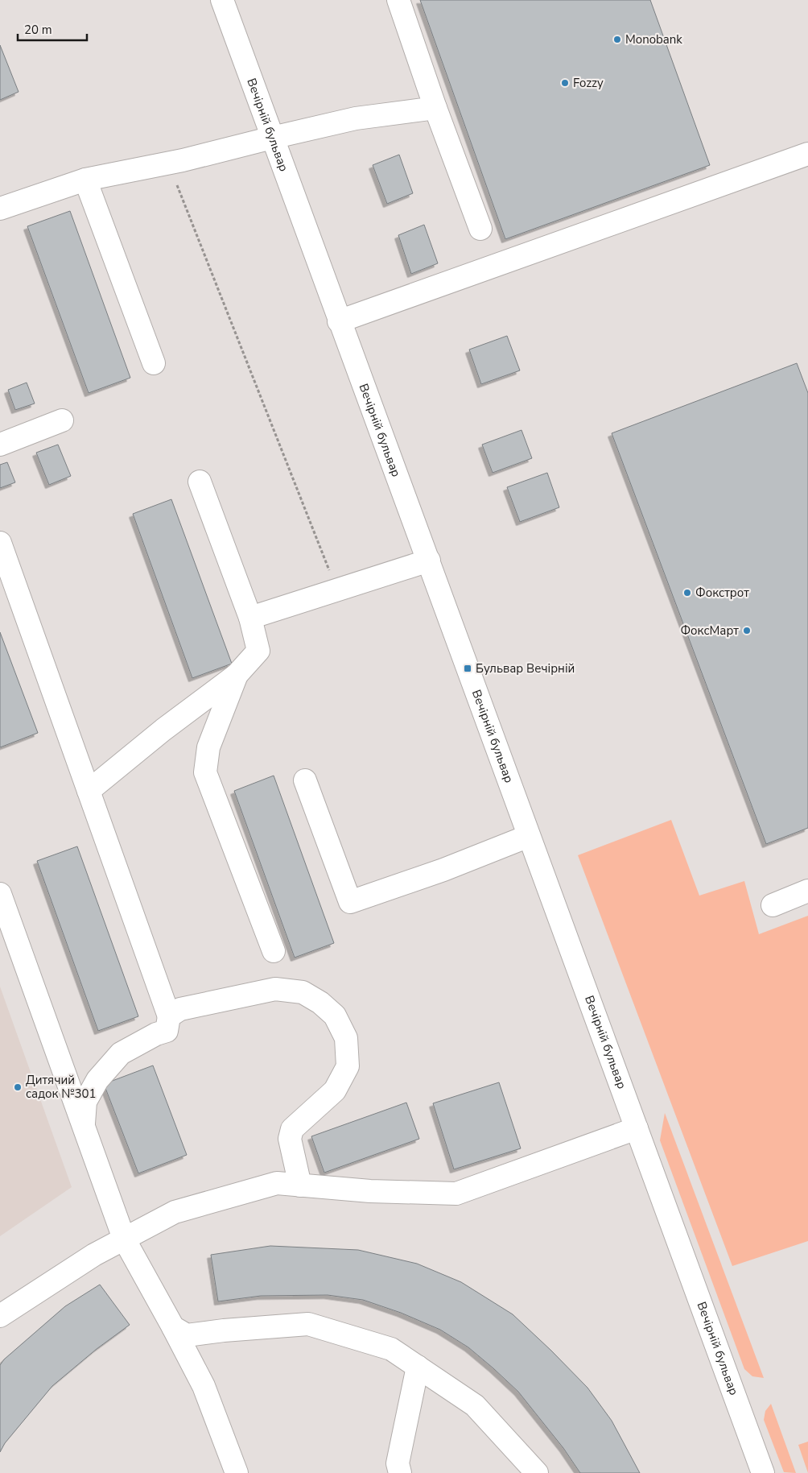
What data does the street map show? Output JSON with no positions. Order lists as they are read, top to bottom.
{
  "streets": {
    "street": ["Вечірній бульвар"]
  },
  "places": {
    "other": [
      "Monobank",
      "Fozzy",
      "Фокстрот",
      "ФоксМарт",
      "Дитячий садок №301"
    ],
    "transit": ["Бульвар Вечірній"]
  },
  "scale_bar": "20 m"
}
